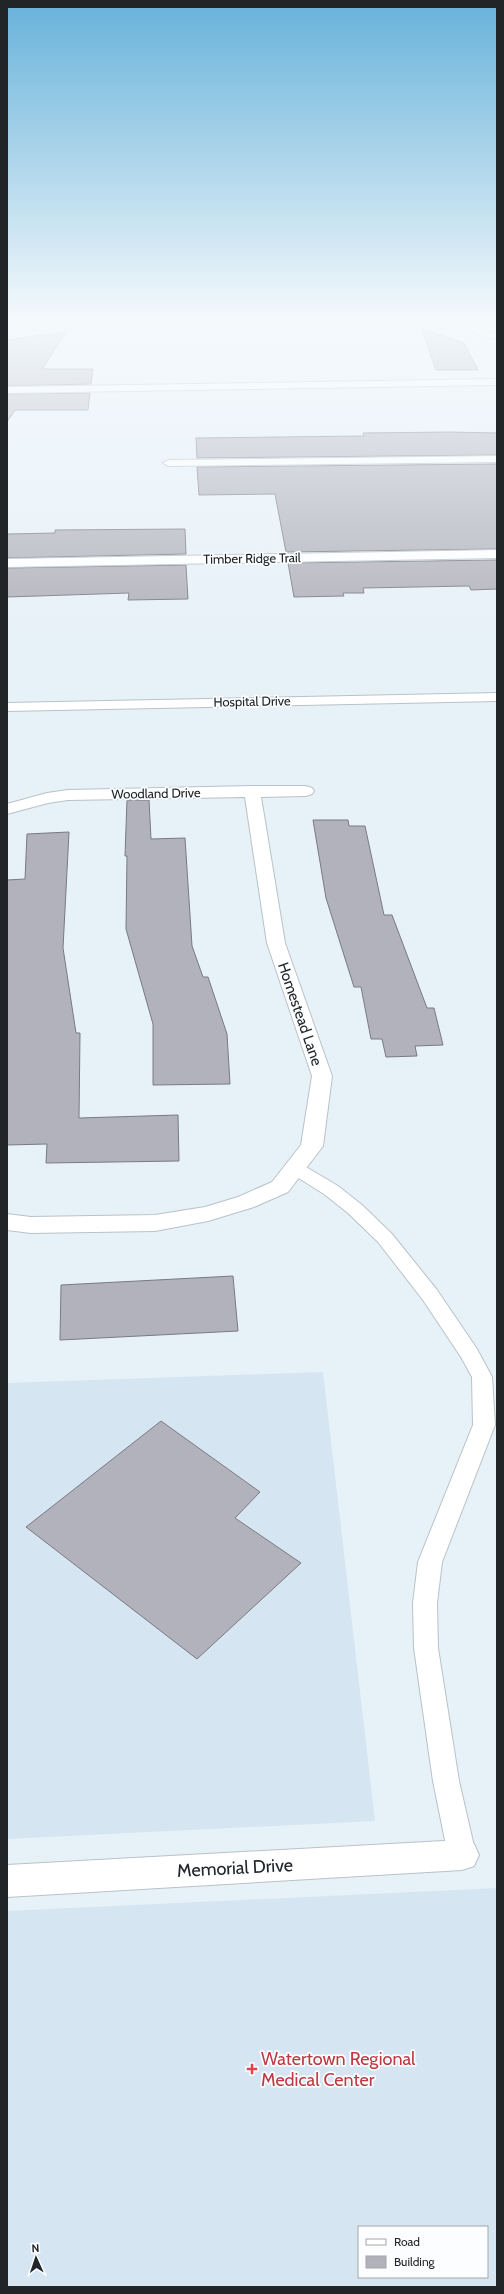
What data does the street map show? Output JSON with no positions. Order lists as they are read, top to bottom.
{
  "streets": {
    "street": [
      "Timber Ridge Trail",
      "Woodland Drive",
      "Homestead Lane",
      "Memorial Drive"
    ],
    "lane": ["Hospital Drive"]
  },
  "crossings": [
    ["Woodland Drive", "Homestead Lane"]
  ],
  "places": {
    "health": ["Watertown Regional Medical Center"]
  },
  "legend": ["Road", "Building"],
  "north": "top"
}
